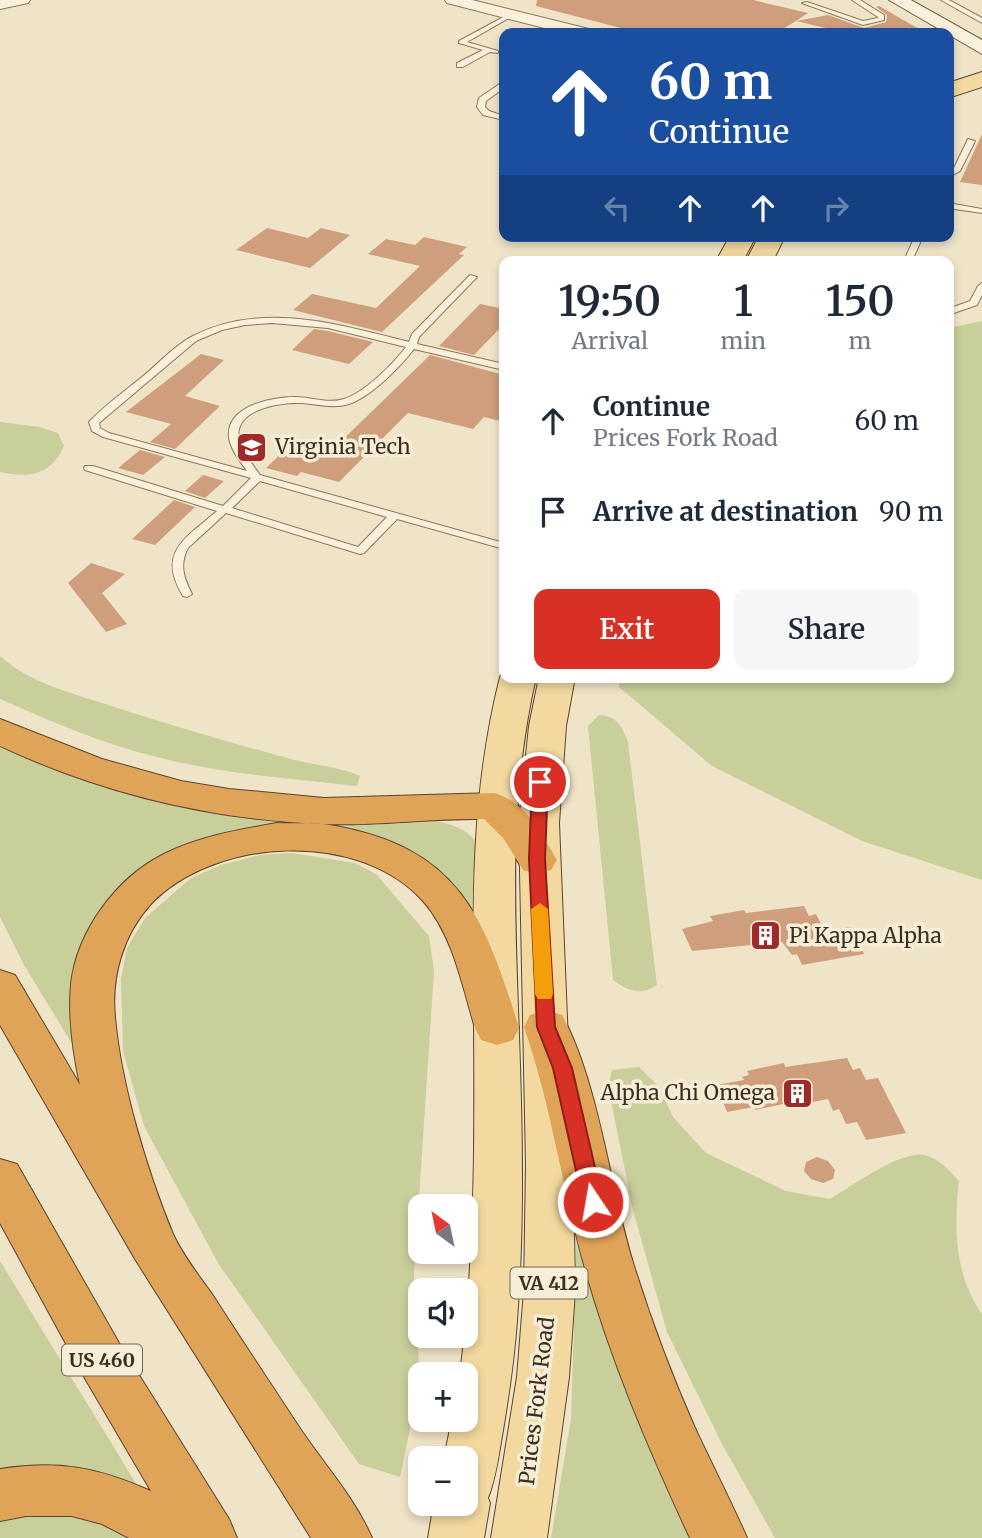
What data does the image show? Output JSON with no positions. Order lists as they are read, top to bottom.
{
  "streets": {
    "highway": ["US 460"],
    "main road": ["VA 412", "Prices Fork Road"]
  },
  "places": {
    "school or university": ["Virginia Tech"],
    "building": ["Pi Kappa Alpha", "Alpha Chi Omega"]
  },
  "north": "top left",
  "page": {
    "turn": ["60 m", "Continue"],
    "eta": [
      "19:50",
      "Arrival",
      "1",
      "min",
      "150",
      "m"
    ],
    "list": [
      {
        "name": "Continue",
        "note": "Prices Fork Road",
        "value": "60 m"
      },
      {
        "name": "Arrive at destination",
        "value": "90 m"
      }
    ],
    "buttons": ["Exit", "Share"],
    "map_buttons": ["+", "−"]
  }
}
